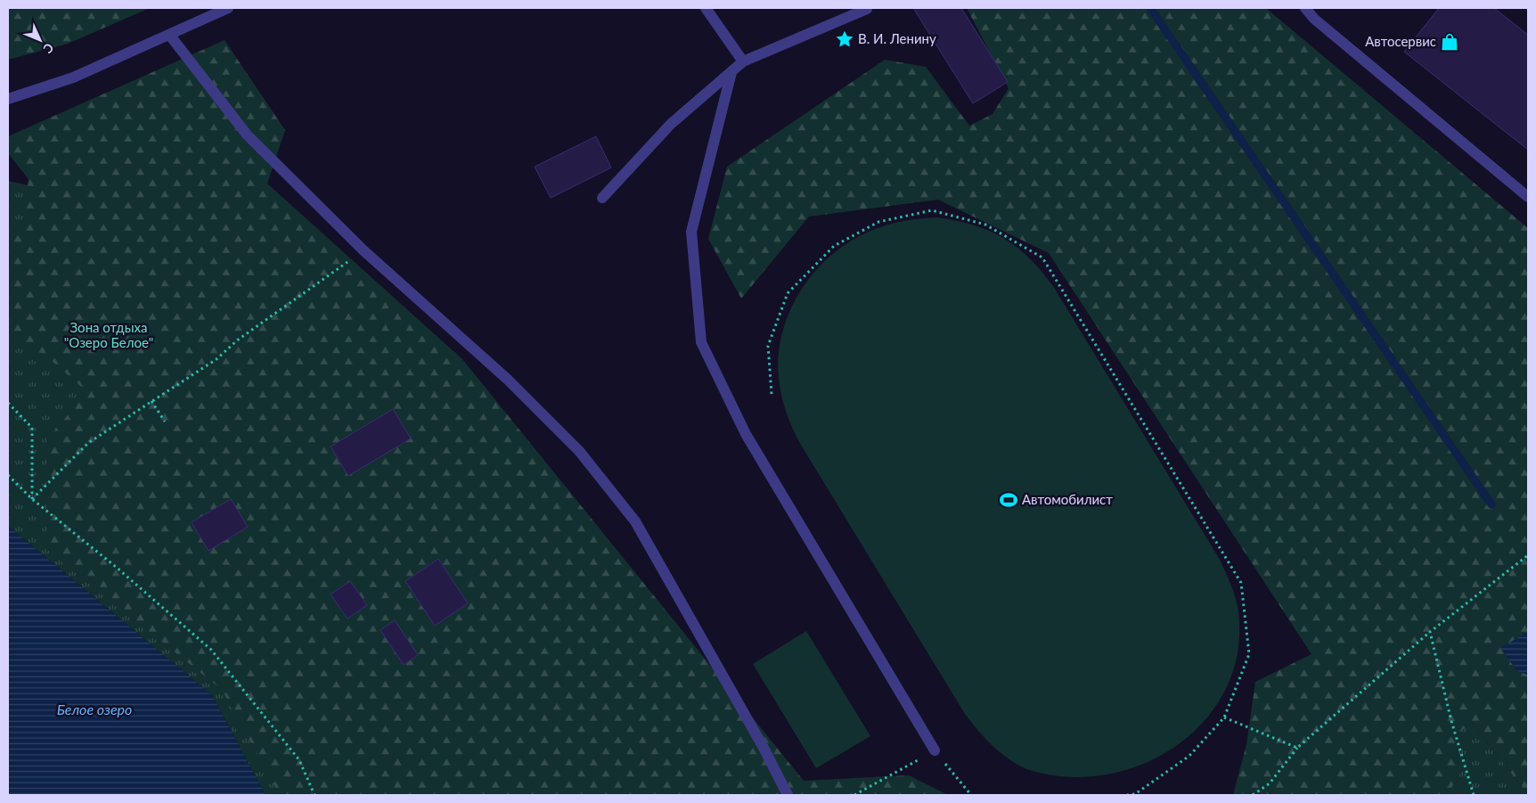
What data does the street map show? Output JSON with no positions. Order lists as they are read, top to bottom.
{
  "water": ["Белое озеро"],
  "parks": ["Зона отдыха \"Озеро Белое\""],
  "places": {
    "place": ["В. И. Ленину"],
    "shop": ["Автосервис"],
    "sports": ["Автомобилист"]
  },
  "north": "bottom right"
}
